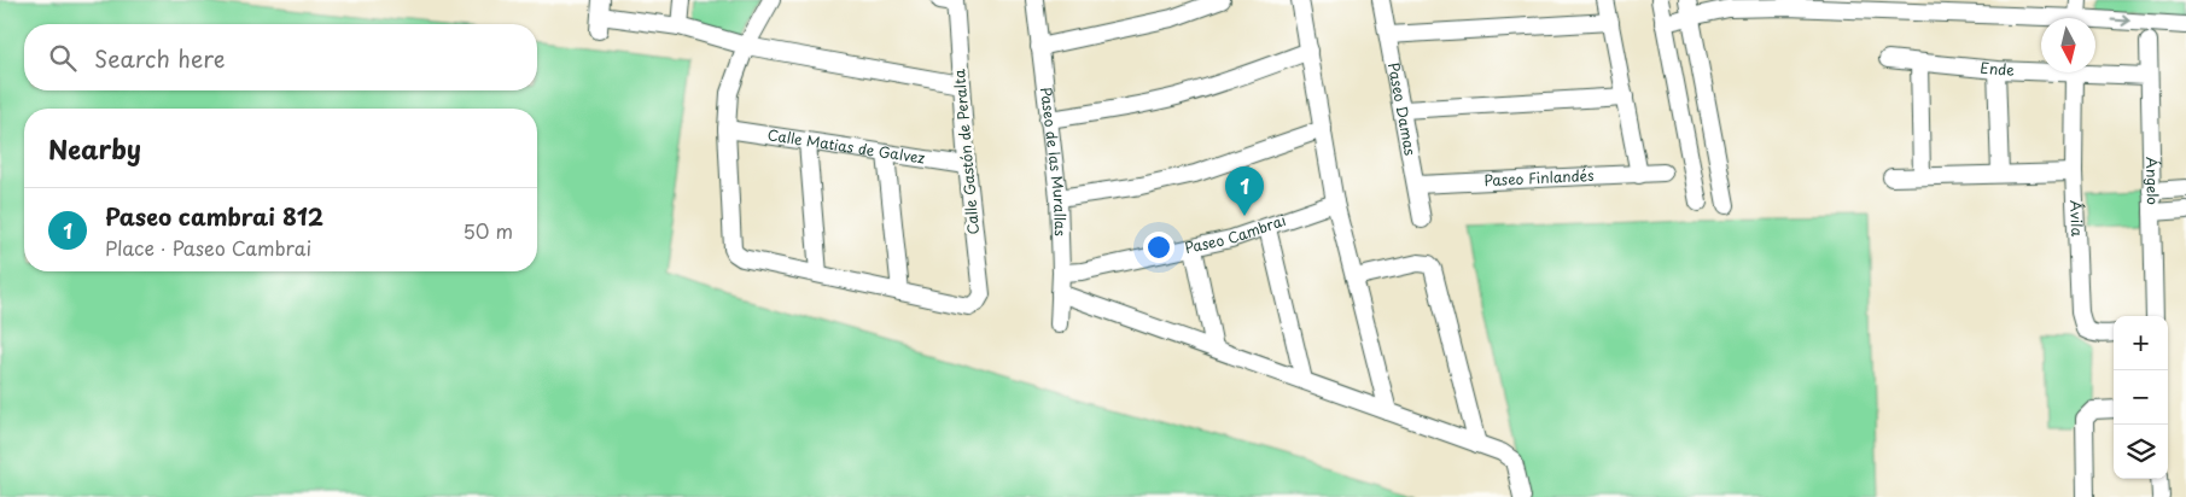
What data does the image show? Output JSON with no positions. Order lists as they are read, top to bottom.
{
  "streets": {
    "street": [
      "Ende",
      "Paseo Damas",
      "Calle Matias de Galvez",
      "Calle Gastón de Peralta",
      "Paseo de las Murallas",
      "Paseo Finlandés",
      "Ángelo",
      "Ávila",
      "Paseo Cambrai"
    ]
  },
  "crossings": [
    ["Ende", "Ángelo"],
    ["Ende", "Ávila"],
    ["Paseo Damas", "Paseo Finlandés"],
    ["Calle Matias de Galvez", "Calle Gastón de Peralta"],
    ["Paseo de las Murallas", "Paseo Cambrai"]
  ],
  "north": "bottom",
  "page": {
    "search": "Search here",
    "heading": "Nearby",
    "pins": "1",
    "list": [
      {
        "mark": "1",
        "name": "Paseo cambrai 812",
        "note": "Place · Paseo Cambrai",
        "value": "50 m"
      }
    ],
    "map_buttons": ["+", "−"]
  }
}
